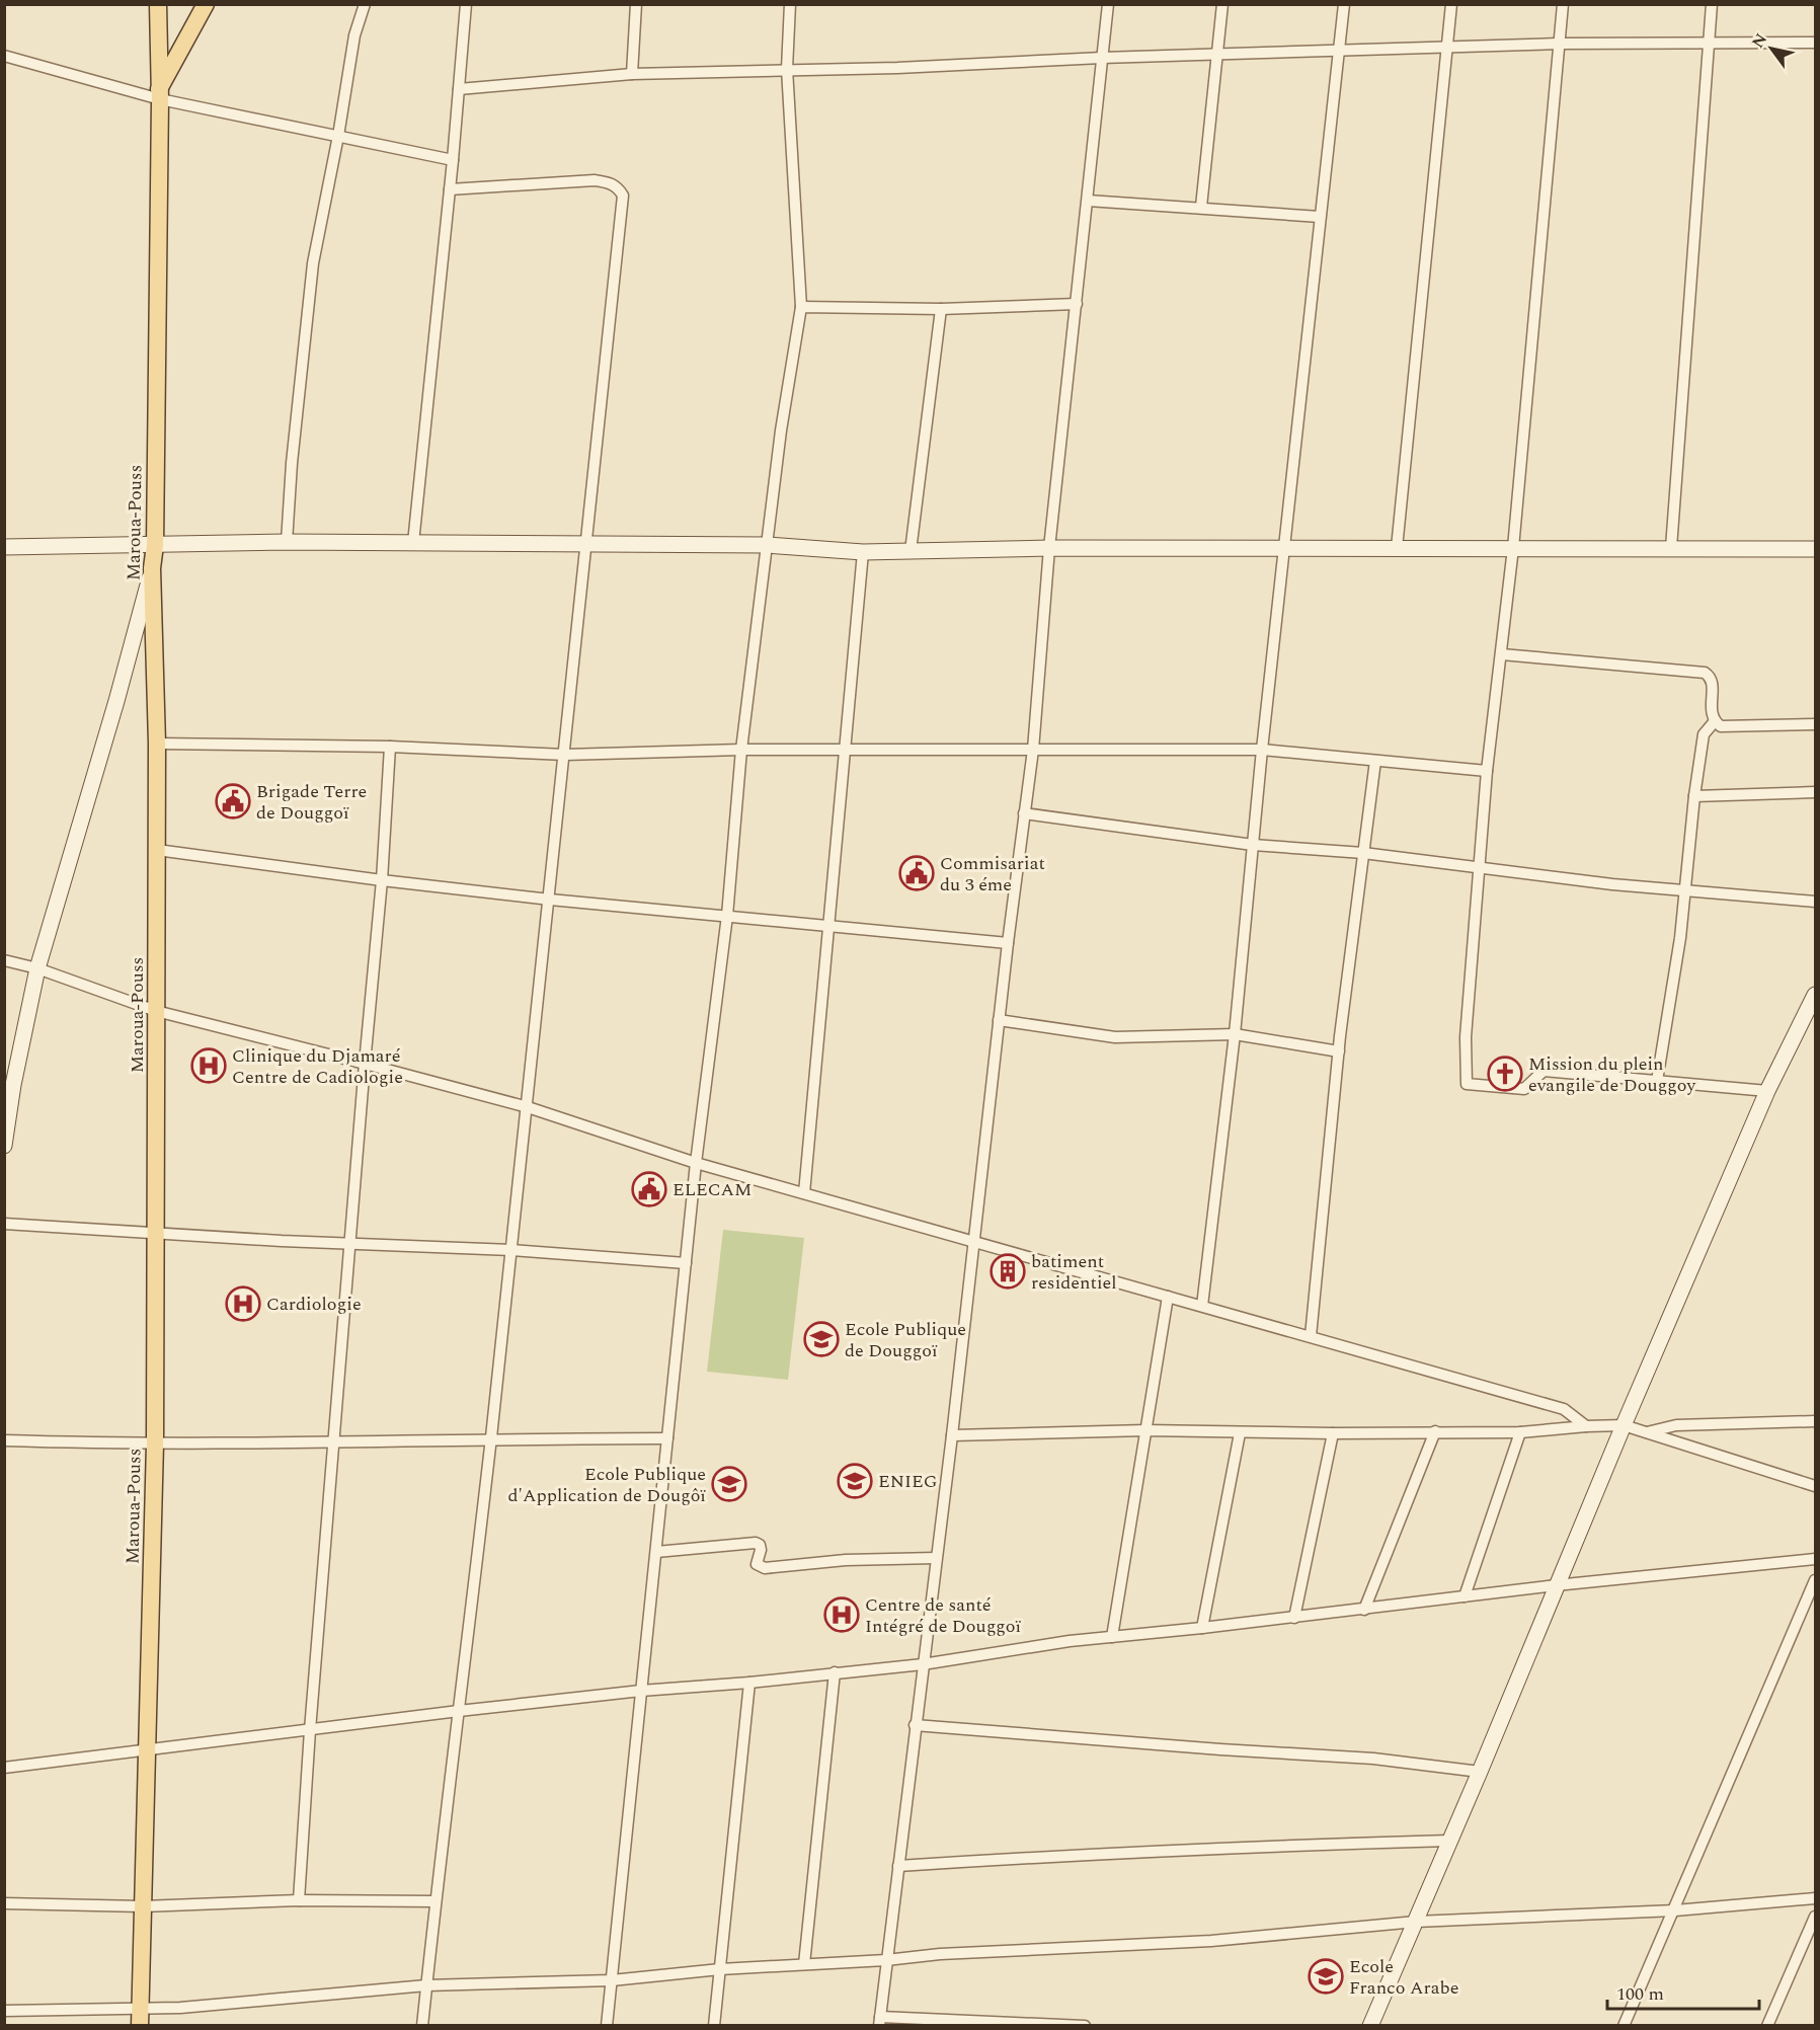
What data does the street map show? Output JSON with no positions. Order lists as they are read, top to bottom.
{
  "streets": {
    "main road": ["Maroua-Pouss"]
  },
  "places": {
    "public building": ["Brigade Terre de Douggoï", "Commisariat du 3 éme", "ELECAM"],
    "hospital": ["Clinique du Djamaré Centre de Cadiologie", "Cardiologie", "Centre de santé Intégré de Douggoï"],
    "church": ["Mission du plein evangile de Douggoy"],
    "building": ["batiment residentiel"],
    "school or university": [
      "Ecole Publique de Douggoï",
      "ENIEG",
      "Ecole Publique d'Application de Dougôï",
      "Ecole Franco Arabe"
    ]
  },
  "scale_bar": "100 m",
  "north": "top left"
}
